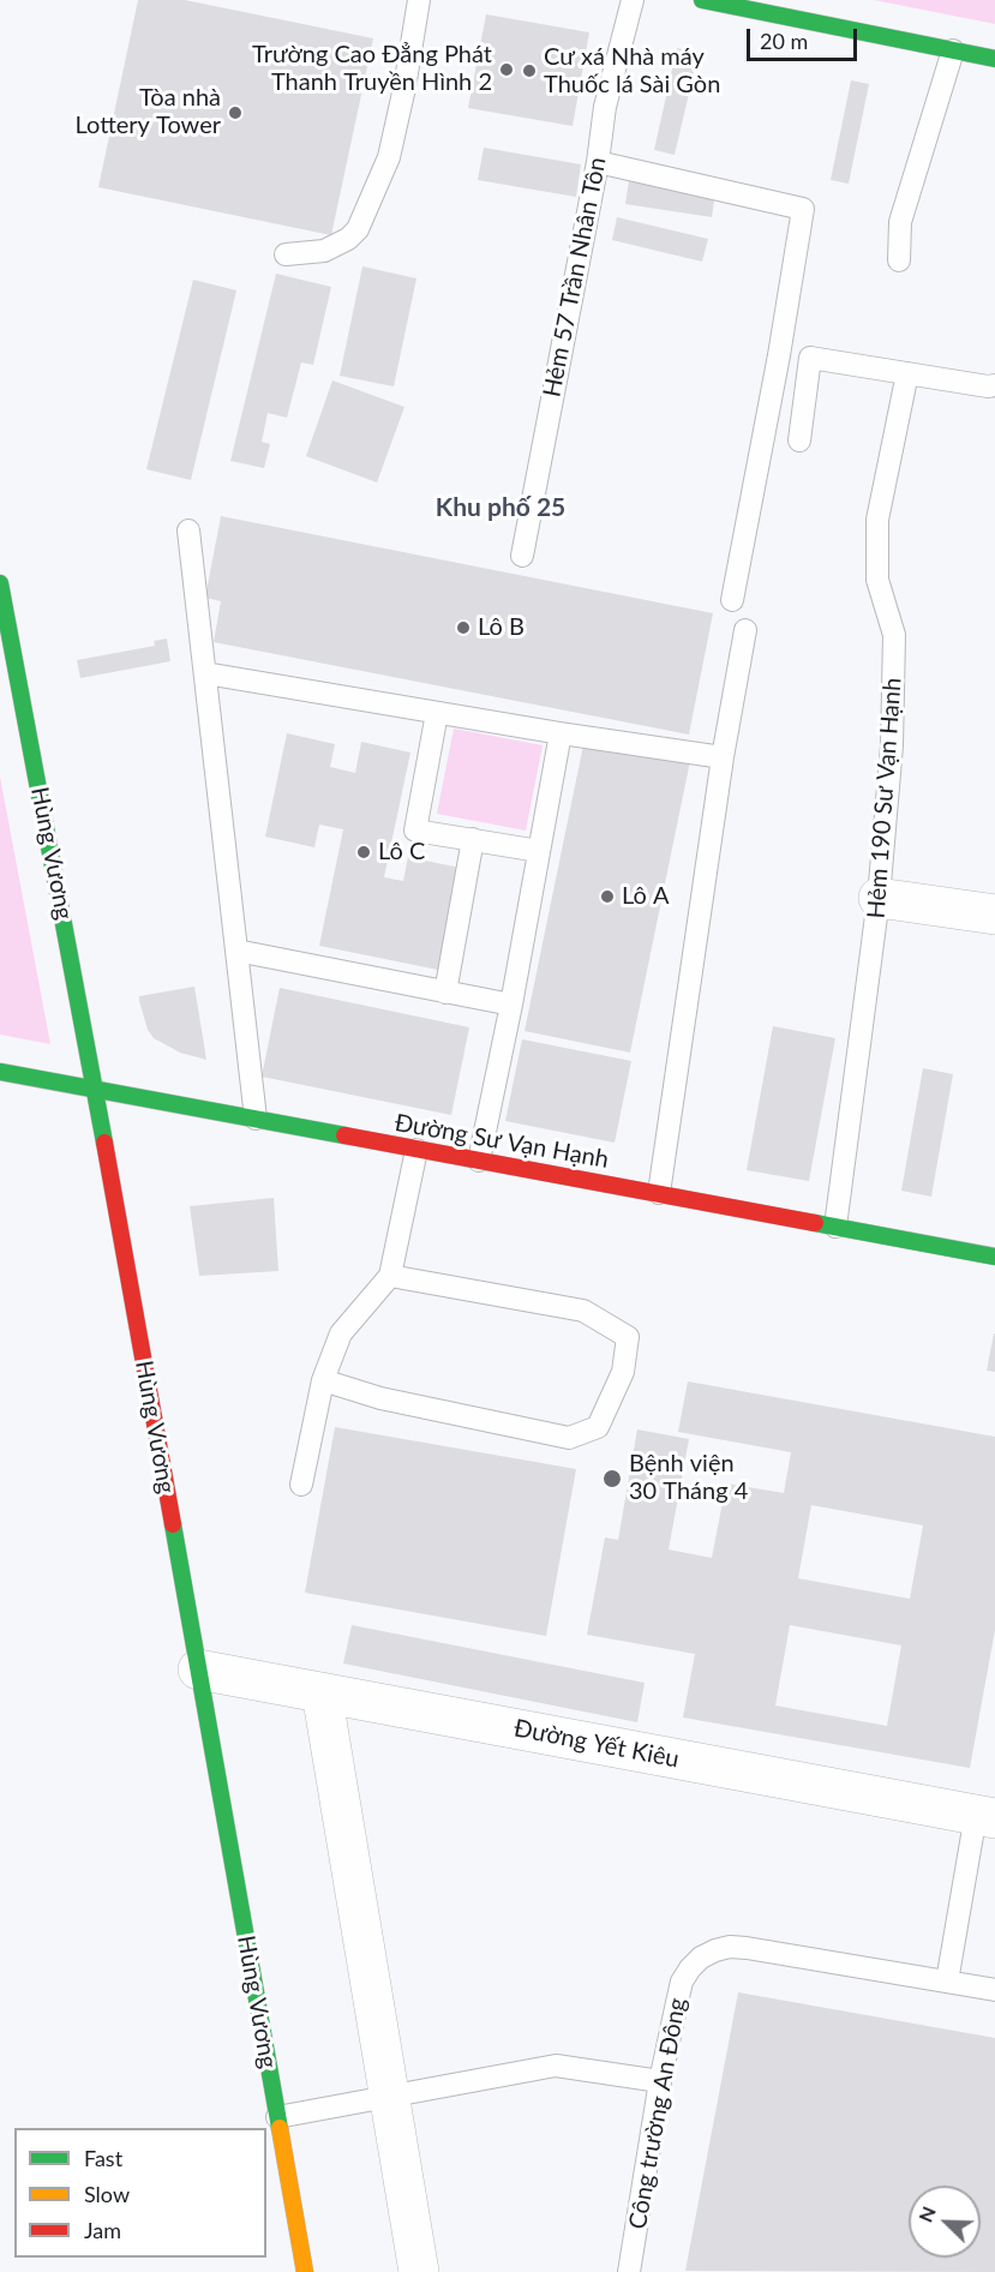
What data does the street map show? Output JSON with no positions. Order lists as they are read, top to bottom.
{
  "streets": {
    "main road": ["Hùng Vương", "Đường Sư Vạn Hạnh"],
    "street": ["Đường Yết Kiêu"],
    "lane": ["Hẻm 57 Trần Nhân Tôn", "Hẻm 190 Sư Vạn Hạnh", "Công trường An Đông"]
  },
  "crossings": [
    ["Hẻm 190 Sư Vạn Hạnh", "Đường Sư Vạn Hạnh"],
    ["Hùng Vương", "Đường Sư Vạn Hạnh"],
    ["Hùng Vương", "Đường Yết Kiêu"]
  ],
  "districts": ["Khu phố 25"],
  "places": [
    "Trường Cao Đẳng Phát Thanh Truyền Hình 2",
    "Cư xá Nhà máy Thuốc lá Sài Gòn",
    "Tòa nhà Lottery Tower",
    "Lô B",
    "Lô C",
    "Lô A",
    "Bệnh viện 30 Tháng 4"
  ],
  "legend": ["Fast", "Slow", "Jam"],
  "scale_bar": "20 m",
  "north": "top left"
}
